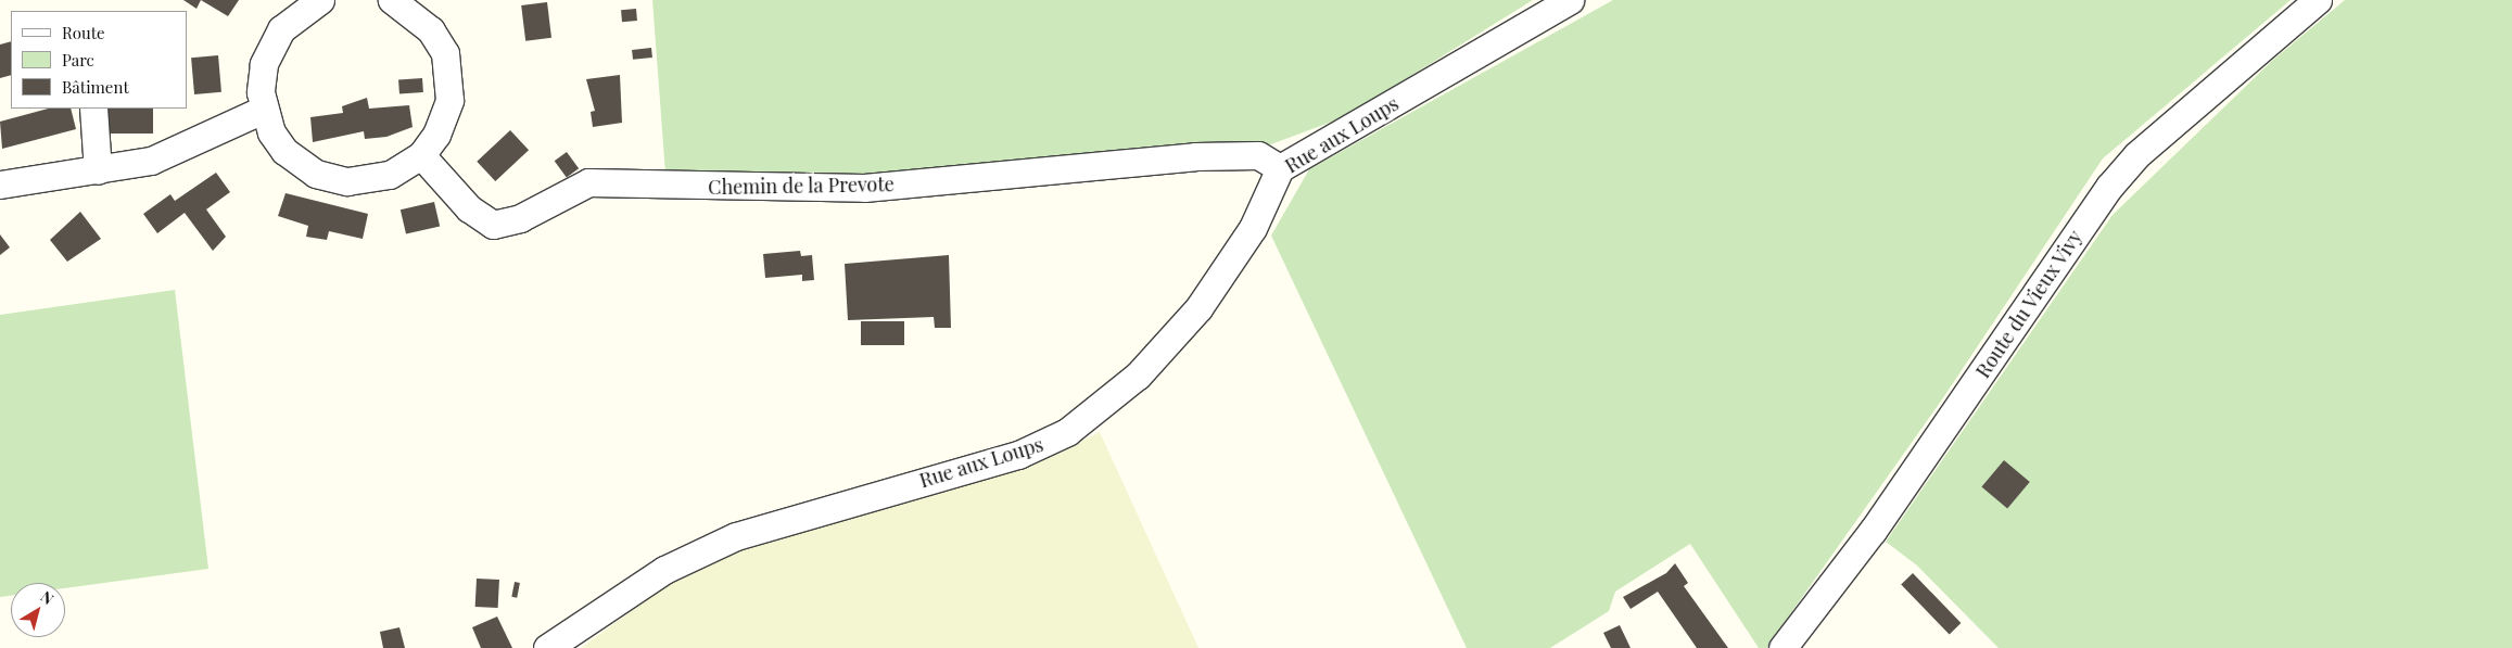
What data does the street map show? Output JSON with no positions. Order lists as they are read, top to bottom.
{
  "streets": {
    "street": ["Rue aux Loups", "Chemin de la Prevote", "Route du Vieux Vivy"]
  },
  "crossings": [
    ["Rue aux Loups", "Chemin de la Prevote"]
  ],
  "legend": ["Route", "Parc", "Bâtiment"],
  "north": "top right"
}
